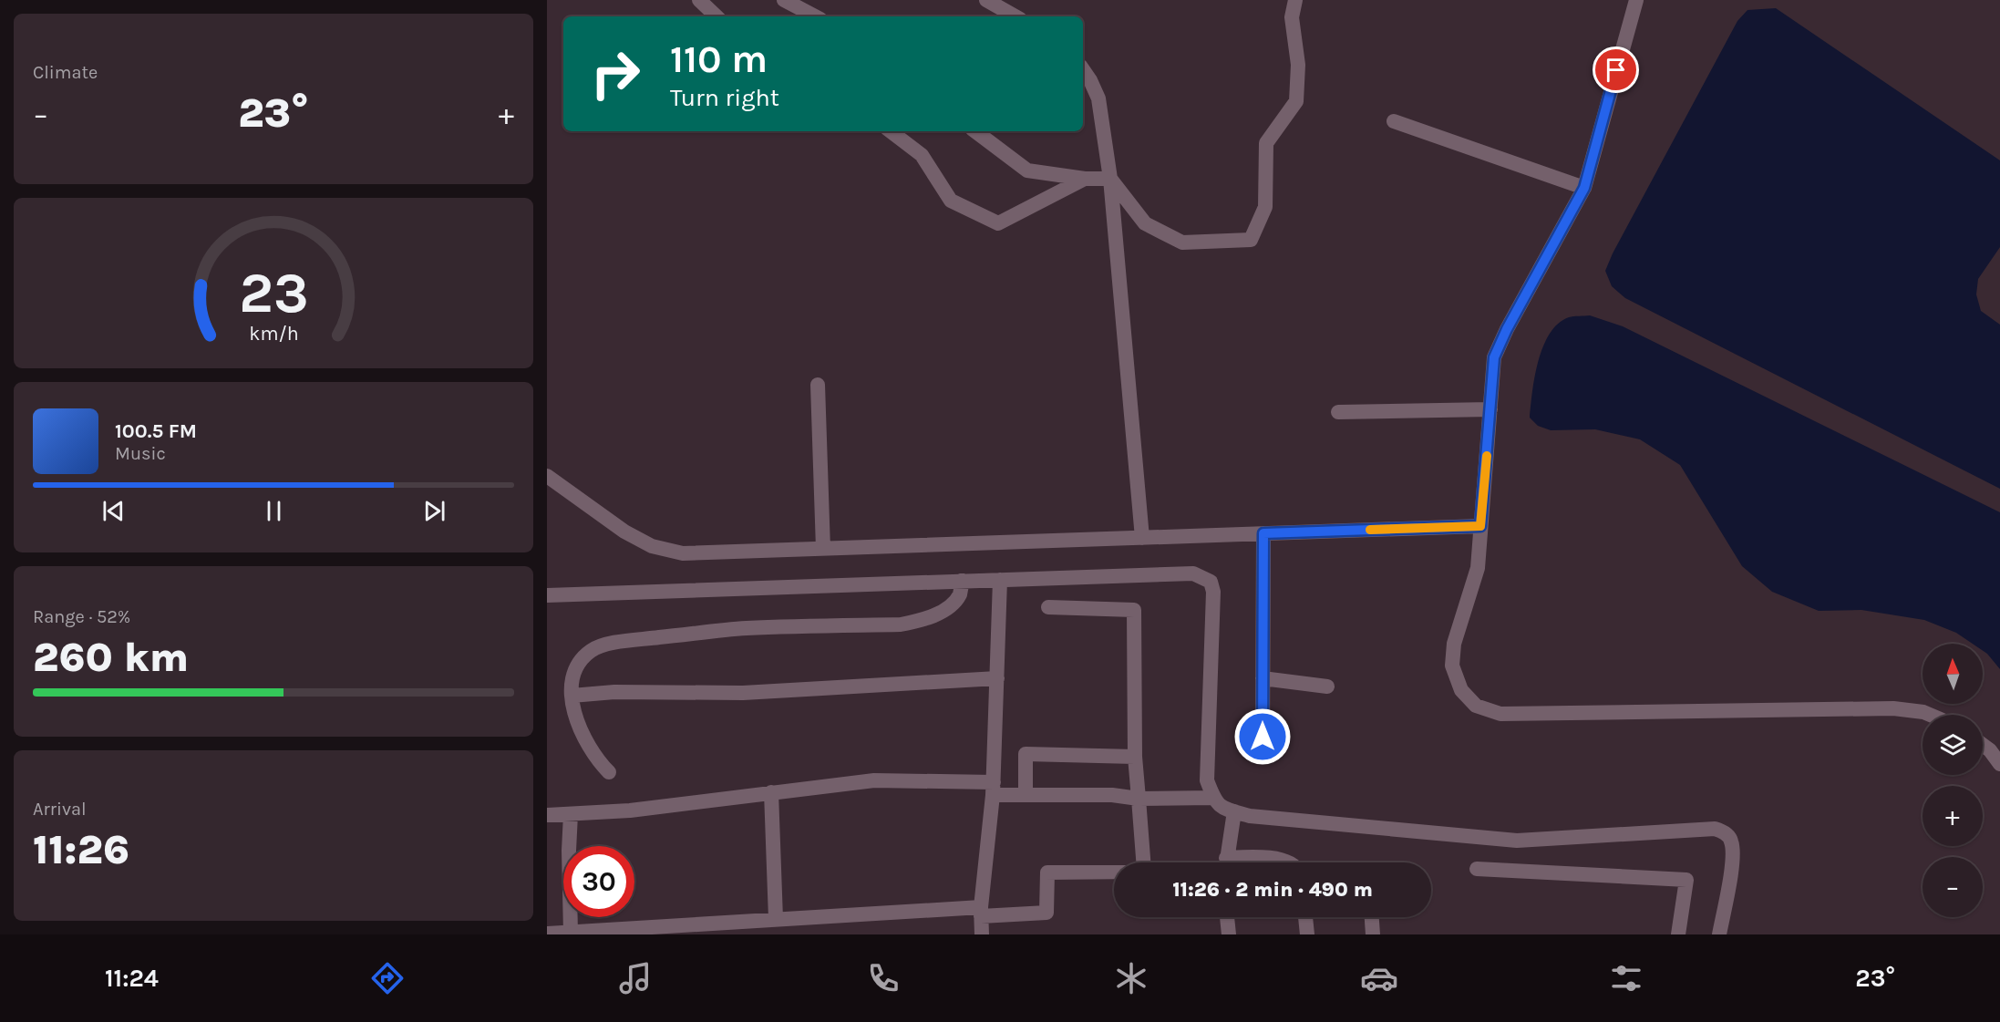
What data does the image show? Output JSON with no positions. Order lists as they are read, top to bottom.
{
  "north": "top",
  "page": {
    "tile": [
      "Climate",
      ["Range · 52%", "260 km"],
      ["Arrival", "11:26"]
    ],
    "turn": ["110 m", "Turn right"],
    "heat": ["−", "23°", "+"],
    "song": ["100.5 FM", "Music"],
    "map_buttons": ["+", "−"],
    "limit": "30",
    "trip": "11:26 · 2 min · 490 m",
    "tabs": ["11:24", "23°"],
    "gauge": ["23", "km/h"]
  }
}
